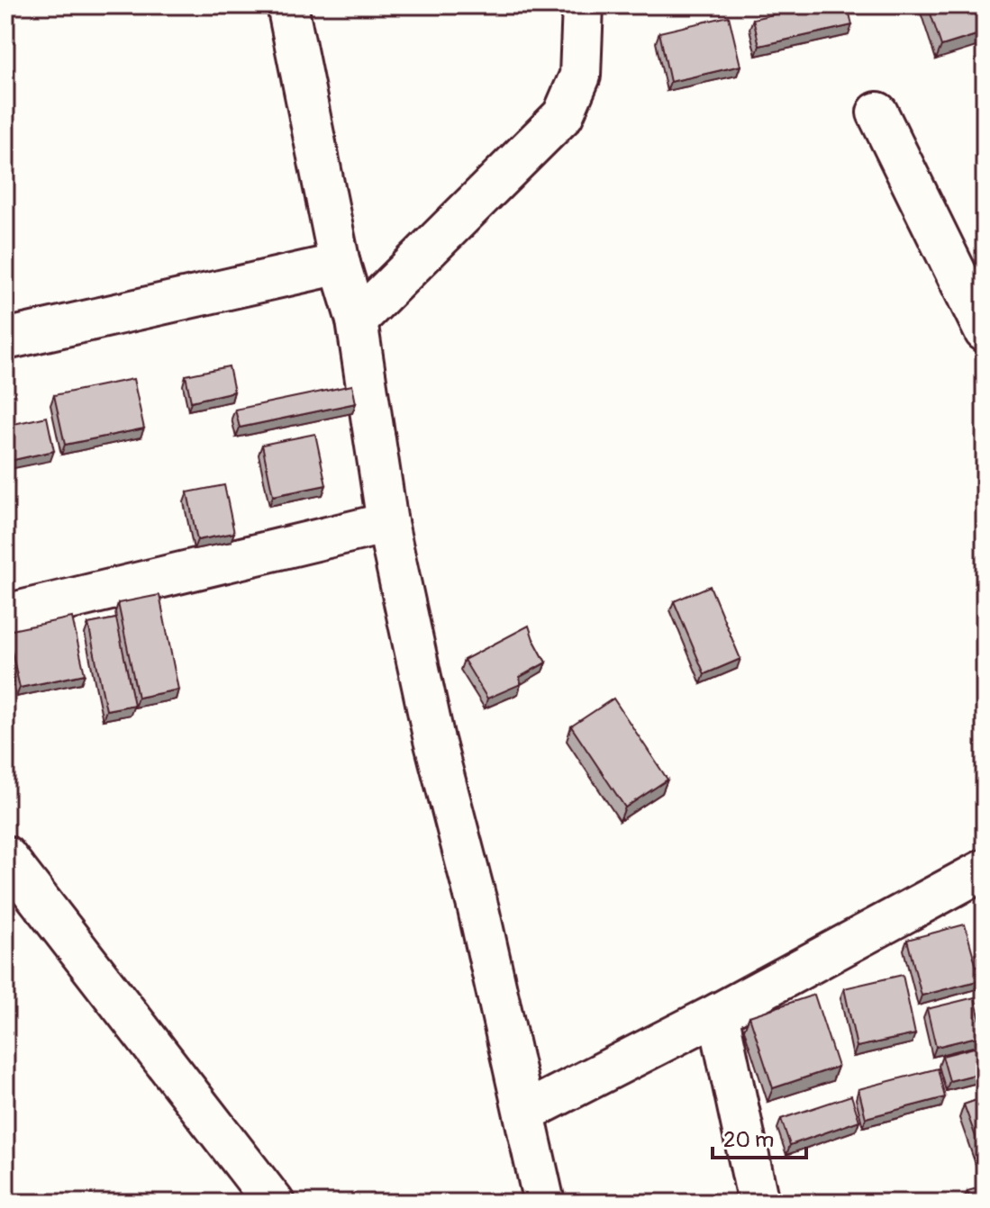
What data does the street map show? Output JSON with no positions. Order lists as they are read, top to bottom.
{
  "scale_bar": "20 m"
}
